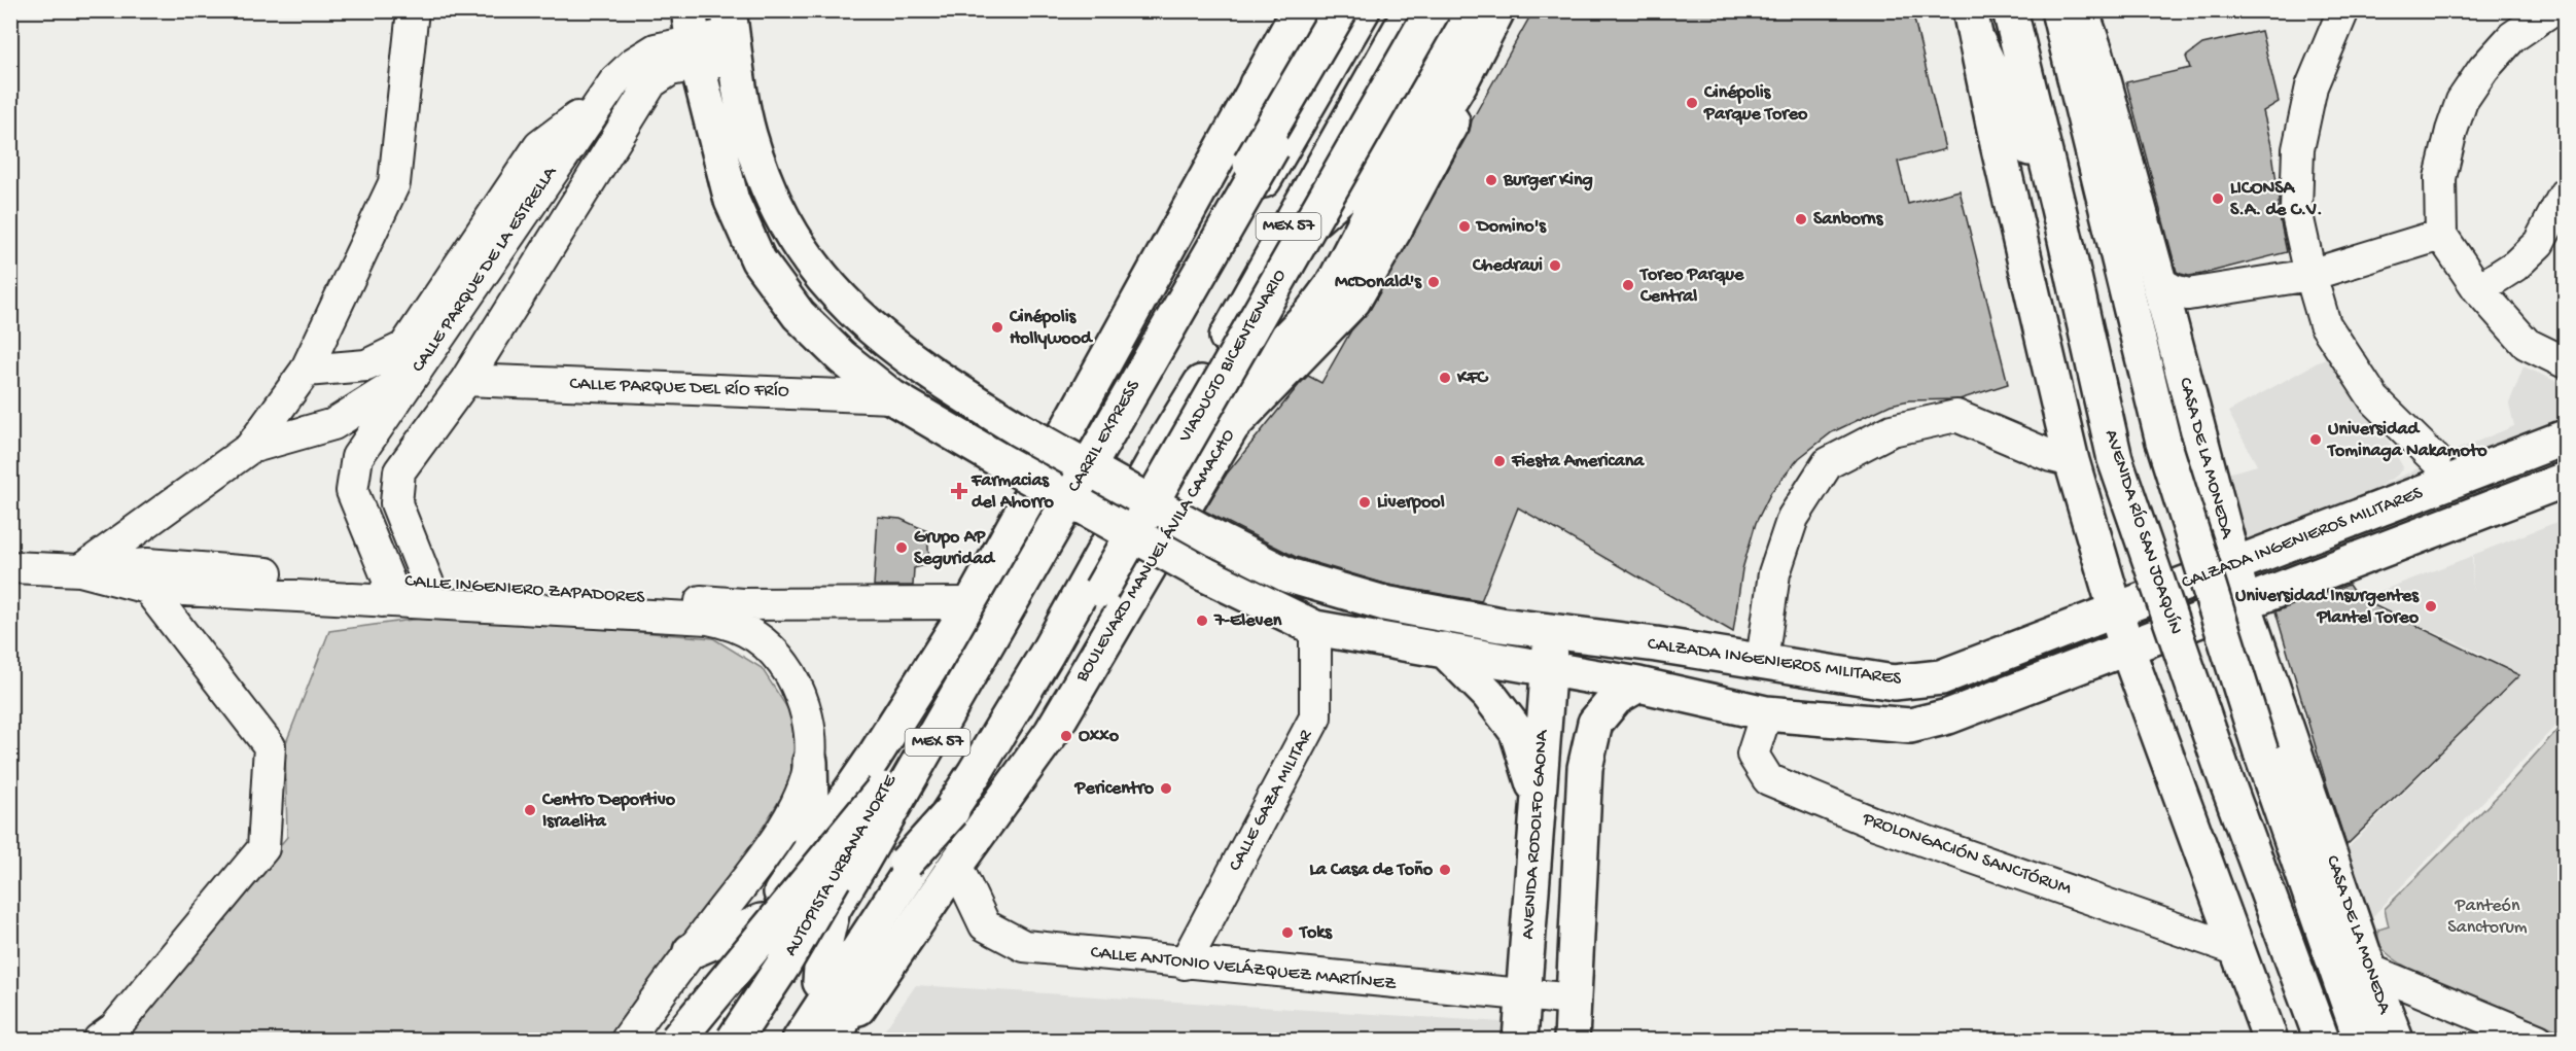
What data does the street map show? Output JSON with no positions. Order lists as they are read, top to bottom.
{
  "streets": {
    "main road": [
      "MEX 57",
      "VIADUCTO BICENTENARIO",
      "CARRIL EXPRESS",
      "CASA DE LA MONEDA",
      "AVENIDA RÍO SAN JOAQUÍN",
      "CALZADA INGENIEROS MILITARES",
      "BOULEVARD MANUEL ÁVILA CAMACHO",
      "AVENIDA RODOLFO GAONA",
      "AUTOPISTA URBANA NORTE"
    ],
    "street": [
      "CALLE PARQUE DE LA ESTRELLA",
      "CALLE PARQUE DEL RÍO FRÍO",
      "CALLE INGENIERO ZAPADORES",
      "CALLE GAZA MILITAR",
      "PROLONGACIÓN SANCTÓRUM",
      "CALLE ANTONIO VELÁZQUEZ MARTÍNEZ"
    ]
  },
  "crossings": [
    ["CALLE PARQUE DE LA ESTRELLA", "CALLE PARQUE DEL RÍO FRÍO"],
    ["CALLE PARQUE DE LA ESTRELLA", "CALZADA INGENIEROS MILITARES"],
    ["CALLE PARQUE DE LA ESTRELLA", "CALLE INGENIERO ZAPADORES"],
    ["VIADUCTO BICENTENARIO", "CARRIL EXPRESS"],
    ["CALLE PARQUE DEL RÍO FRÍO", "CALZADA INGENIEROS MILITARES"],
    ["CARRIL EXPRESS", "AUTOPISTA URBANA NORTE"],
    ["CASA DE LA MONEDA", "CALZADA INGENIEROS MILITARES"],
    ["CALZADA INGENIEROS MILITARES", "CALLE GAZA MILITAR"],
    ["CALZADA INGENIEROS MILITARES", "AVENIDA RODOLFO GAONA"],
    ["CALZADA INGENIEROS MILITARES", "PROLONGACIÓN SANCTÓRUM"],
    ["BOULEVARD MANUEL ÁVILA CAMACHO", "CALLE ANTONIO VELÁZQUEZ MARTÍNEZ"],
    ["CALLE INGENIERO ZAPADORES", "AUTOPISTA URBANA NORTE"],
    ["CALLE GAZA MILITAR", "CALLE ANTONIO VELÁZQUEZ MARTÍNEZ"],
    ["AVENIDA RODOLFO GAONA", "CALLE ANTONIO VELÁZQUEZ MARTÍNEZ"]
  ],
  "parks": ["Panteón Sanctorum"],
  "places": {
    "other": [
      "Cinépolis Parque Toreo",
      "Burger King",
      "LICONSA S.A. de C.V.",
      "Sanborns",
      "Domino's",
      "Chedraui",
      "McDonald's",
      "Toreo Parque Central",
      "Cinépolis Hollywood",
      "KFC",
      "Universidad Tominaga Nakamoto",
      "Fiesta Americana",
      "Liverpool",
      "Grupo AP Seguridad",
      "Universidad Insurgentes Plantel Toreo",
      "7-Eleven",
      "Oxxo",
      "Pericentro",
      "Centro Deportivo Israelita",
      "La Casa de Toño",
      "Toks"
    ],
    "health": ["Farmacias del Ahorro"]
  }
}
